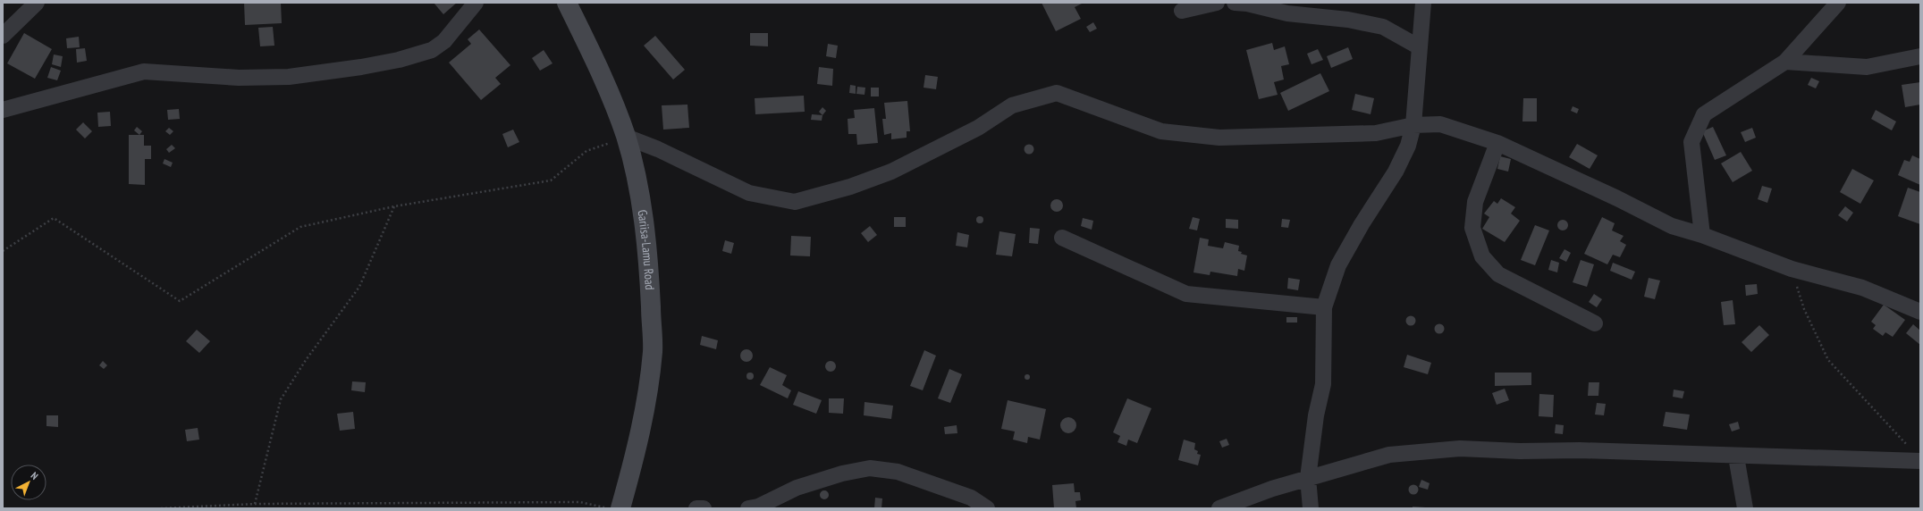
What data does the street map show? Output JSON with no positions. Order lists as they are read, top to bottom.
{
  "streets": {
    "street": ["Gariisa-Lamu Road"]
  },
  "north": "top right"
}
